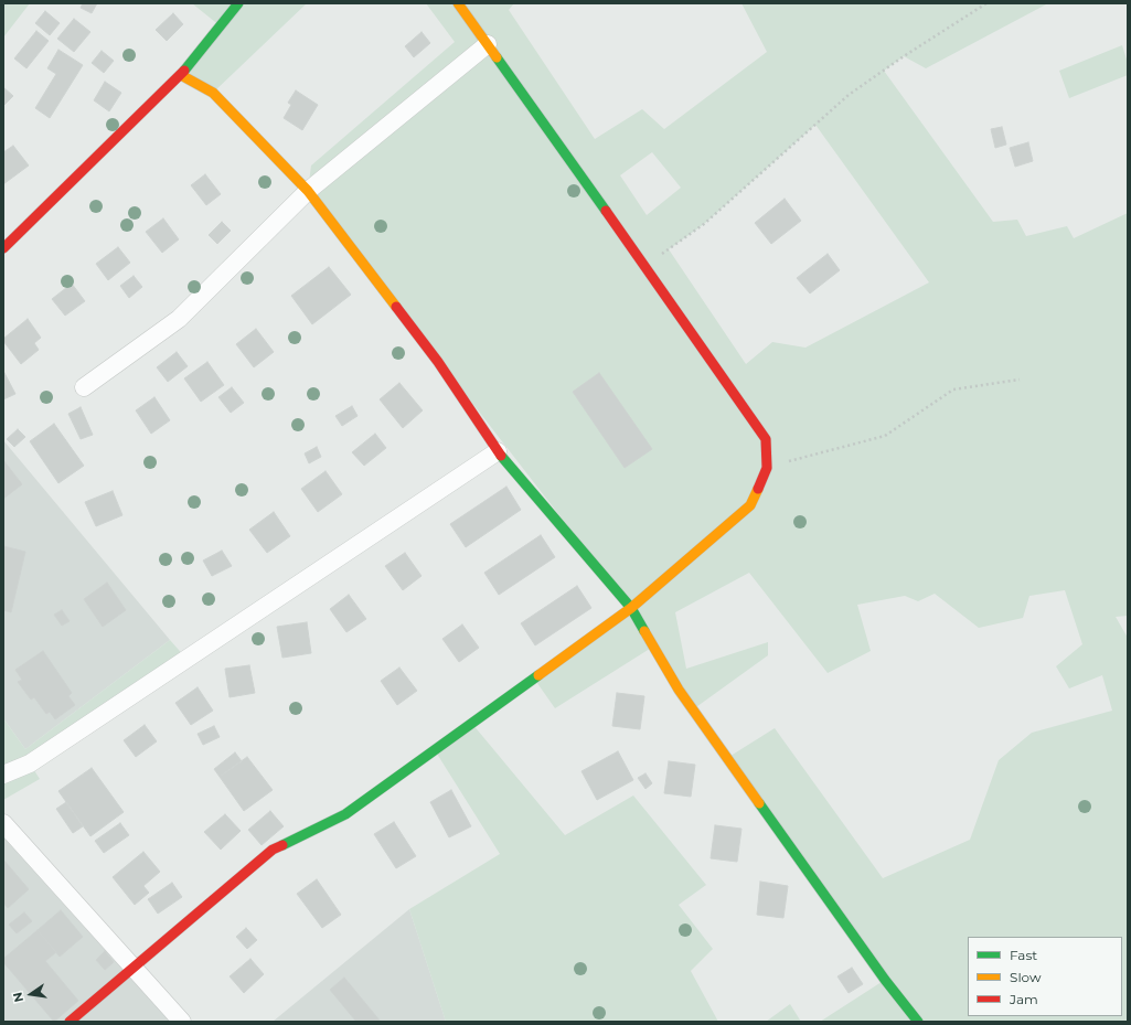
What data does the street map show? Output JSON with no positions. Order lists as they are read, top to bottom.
{
  "legend": ["Fast", "Slow", "Jam"],
  "north": "left"
}
